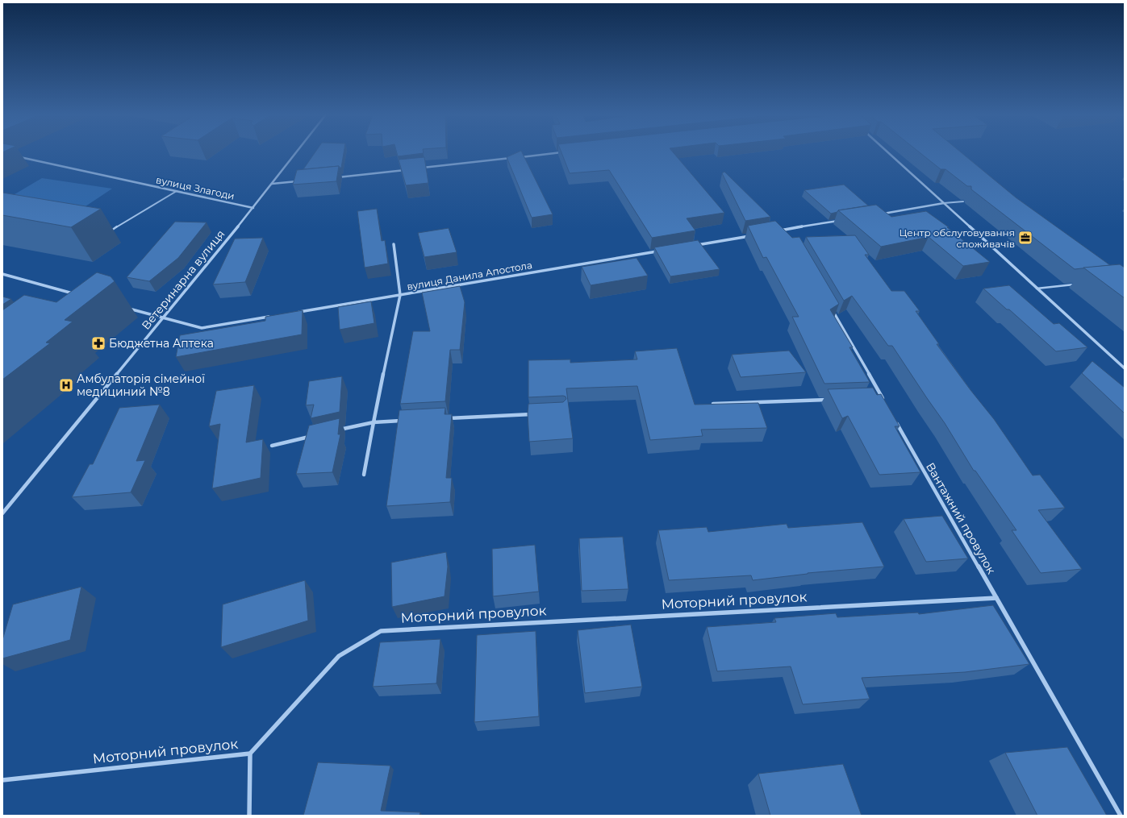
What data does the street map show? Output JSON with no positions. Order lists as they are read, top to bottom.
{
  "streets": {
    "street": [
      "вулиця Злагоди",
      "вулиця Данила Апостола",
      "Ветеринарна вулиця",
      "Вантажний провулок",
      "Моторний провулок"
    ]
  },
  "crossings": [
    ["вулиця Злагоди", "Ветеринарна вулиця"],
    ["Вантажний провулок", "Моторний провулок"]
  ],
  "places": {
    "office": ["Центр обслуговування споживачів"],
    "pharmacy": ["Бюджетна Аптека"],
    "hospital": ["Амбулаторія сімейної медициний №8"]
  }
}
